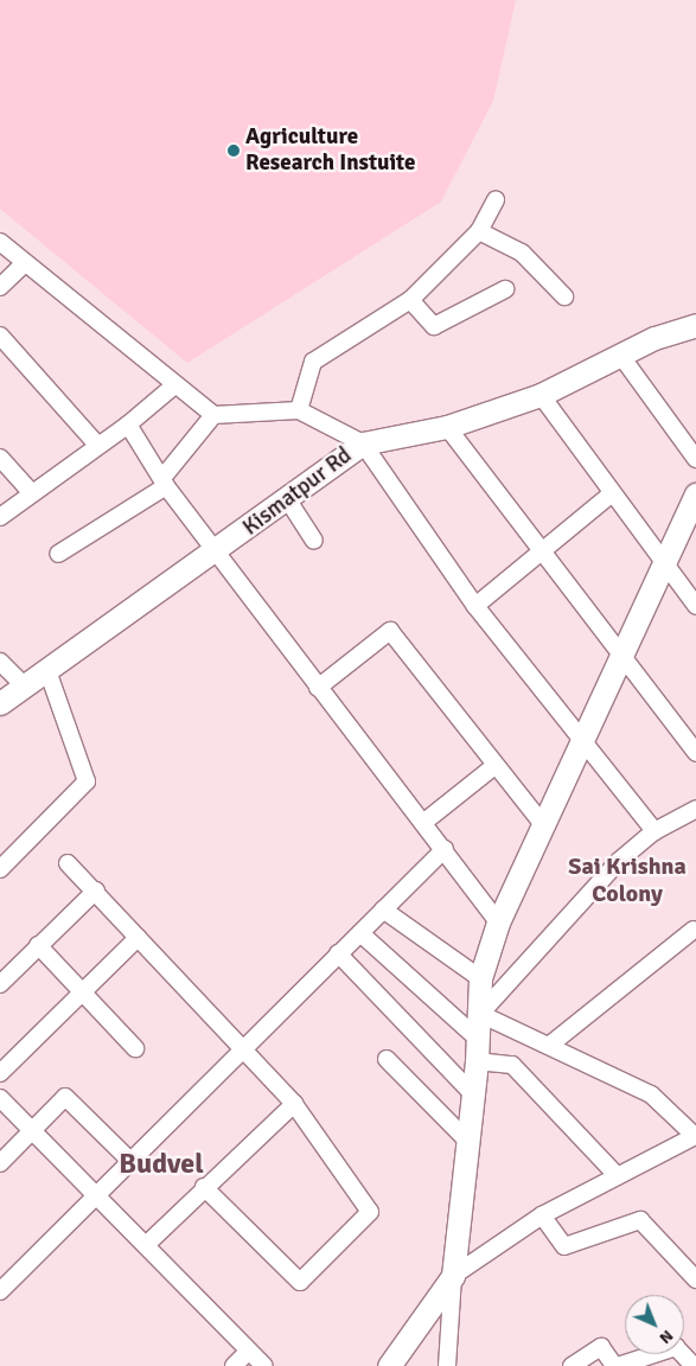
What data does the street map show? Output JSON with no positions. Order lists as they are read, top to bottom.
{
  "streets": {
    "street": ["Kismatpur Rd"]
  },
  "districts": ["Sai Krishna Colony", "Budvel"],
  "places": ["Agriculture Research Instuite"],
  "north": "bottom right"
}
